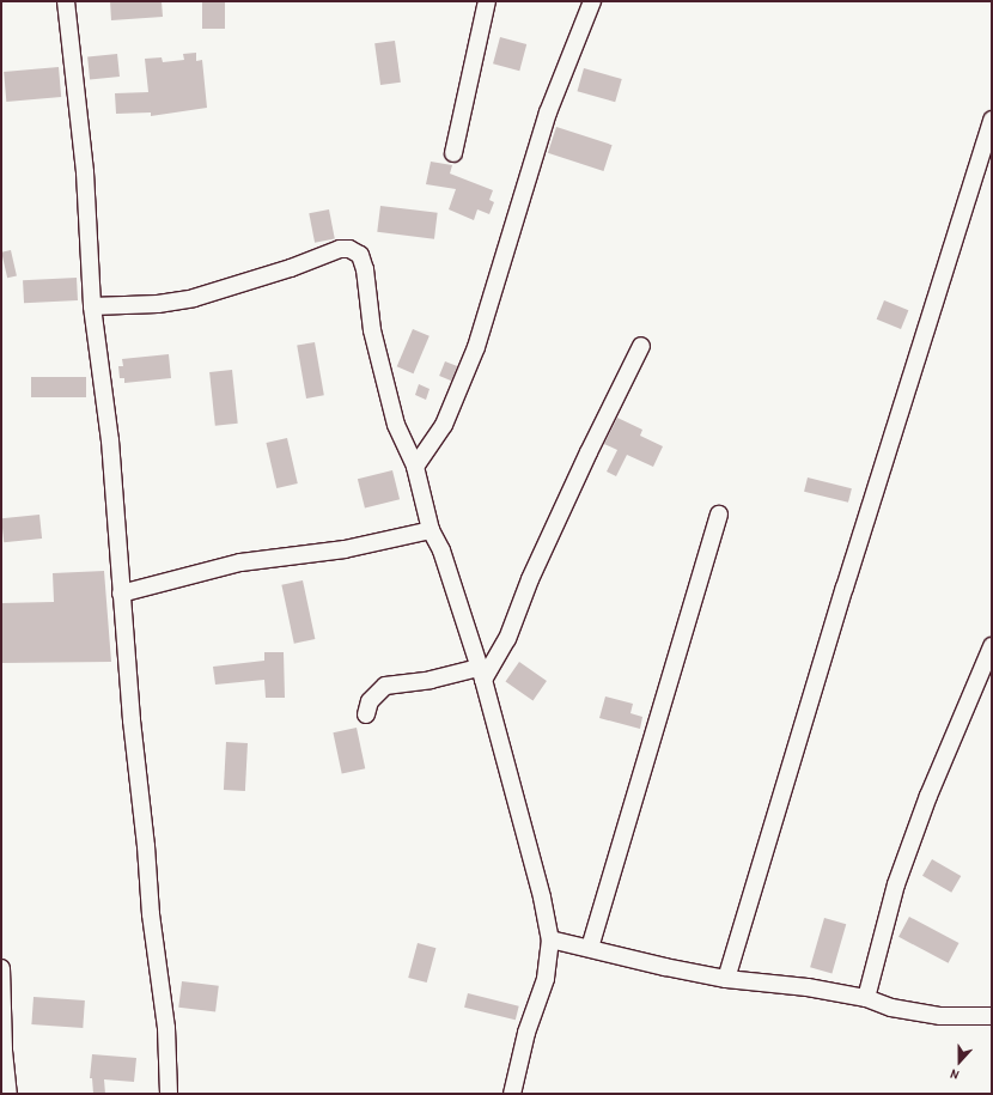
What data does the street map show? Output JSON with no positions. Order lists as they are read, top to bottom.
{
  "north": "bottom"
}
